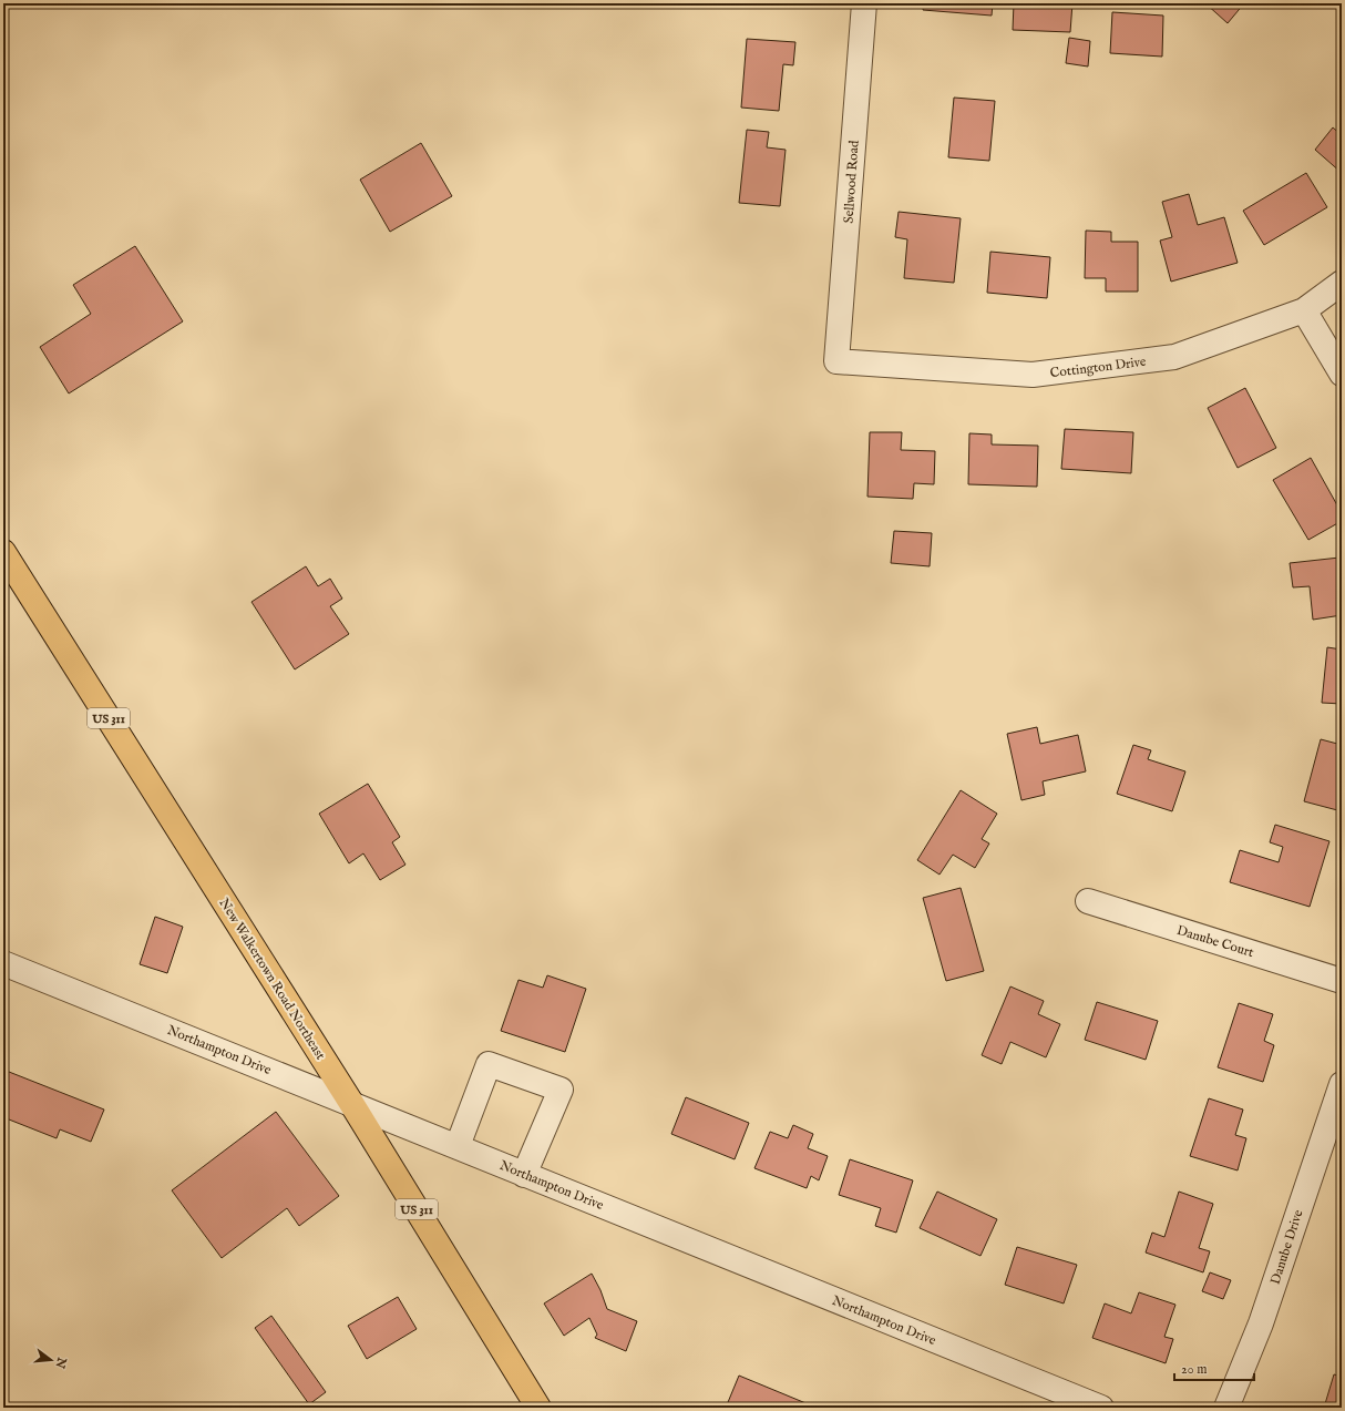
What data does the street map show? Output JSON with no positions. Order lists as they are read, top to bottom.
{
  "streets": {
    "main road": ["US 311", "New Walkertown Road Northeast"],
    "street": [
      "Sellwood Road",
      "Cottington Drive",
      "Danube Court",
      "Northampton Drive",
      "Danube Drive"
    ]
  },
  "crossings": [
    ["Sellwood Road", "Cottington Drive"],
    ["New Walkertown Road Northeast", "Northampton Drive"]
  ],
  "scale_bar": "20 m",
  "north": "right"
}
